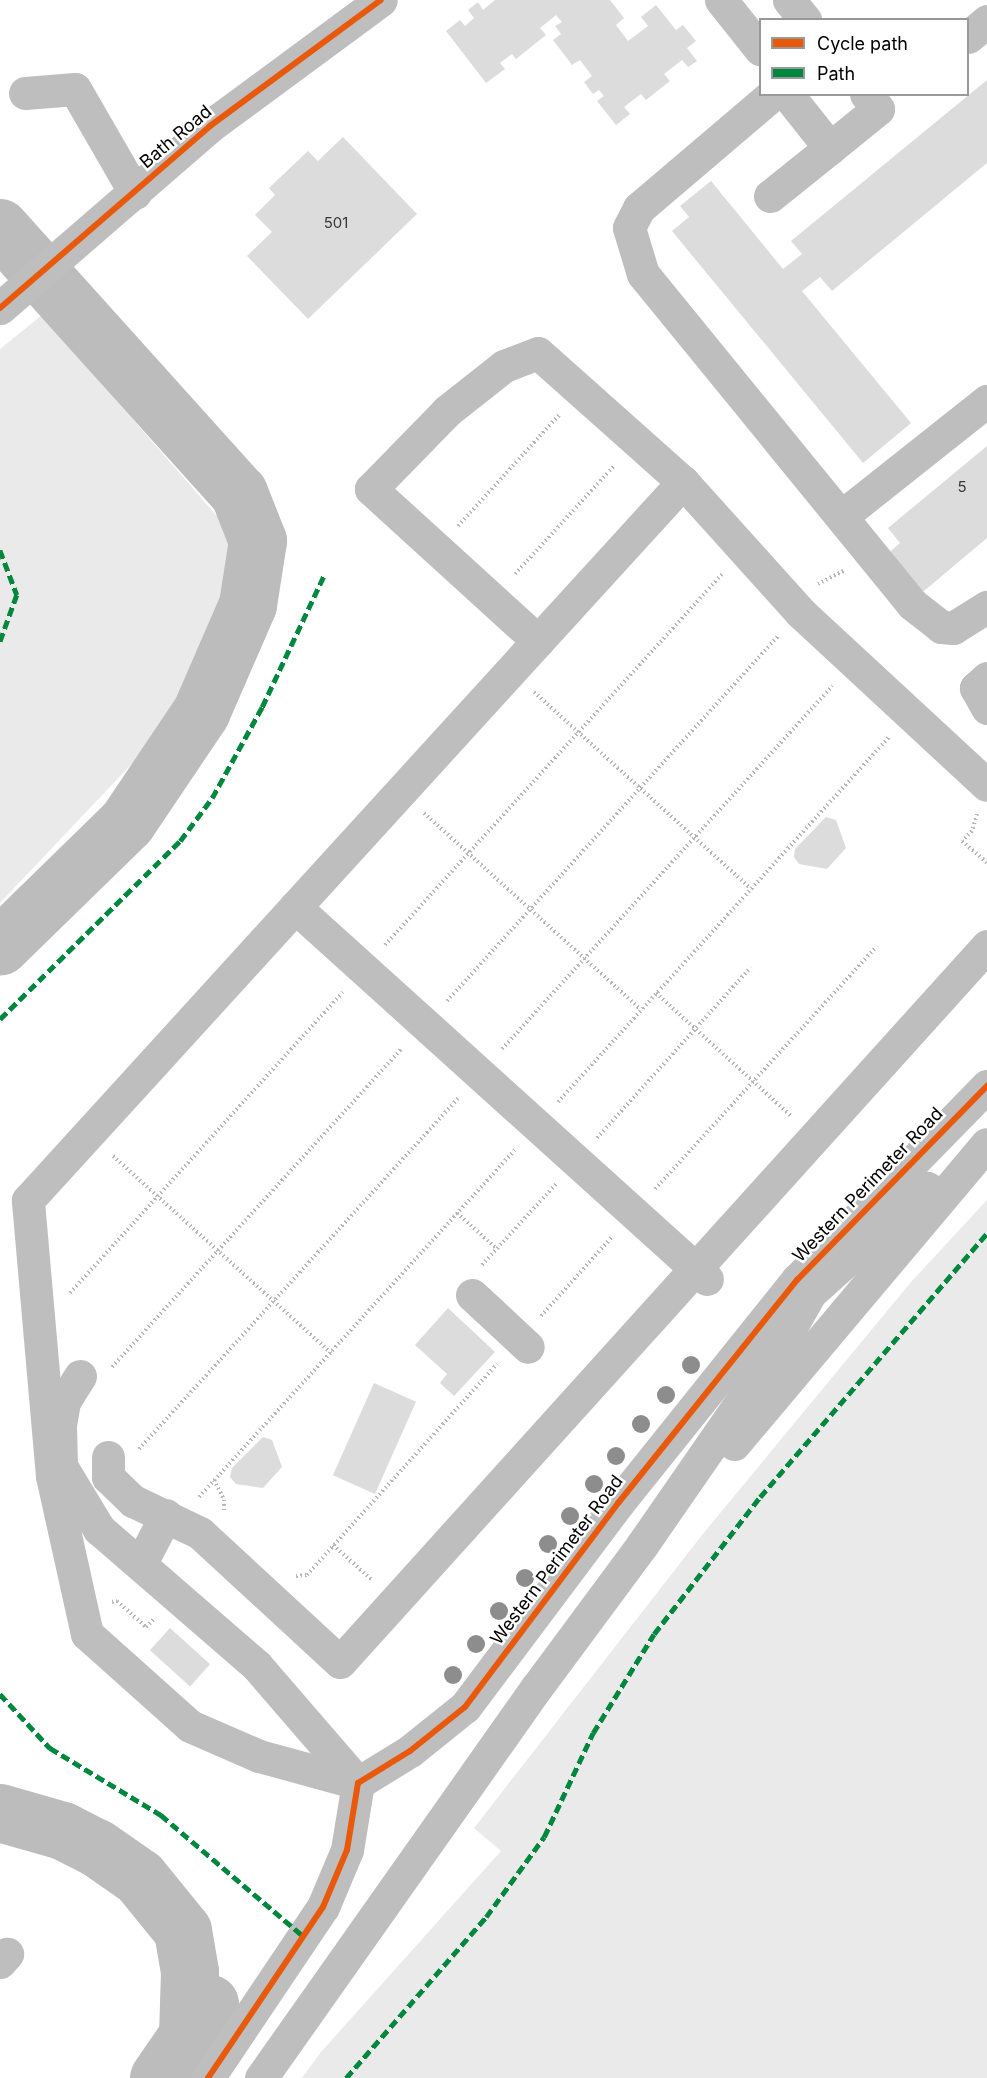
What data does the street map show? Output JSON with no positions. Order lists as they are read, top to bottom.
{
  "streets": {
    "street": ["Bath Road", "Western Perimeter Road"]
  },
  "house_numbers": ["501", "5"],
  "legend": ["Cycle path", "Path"]
}
